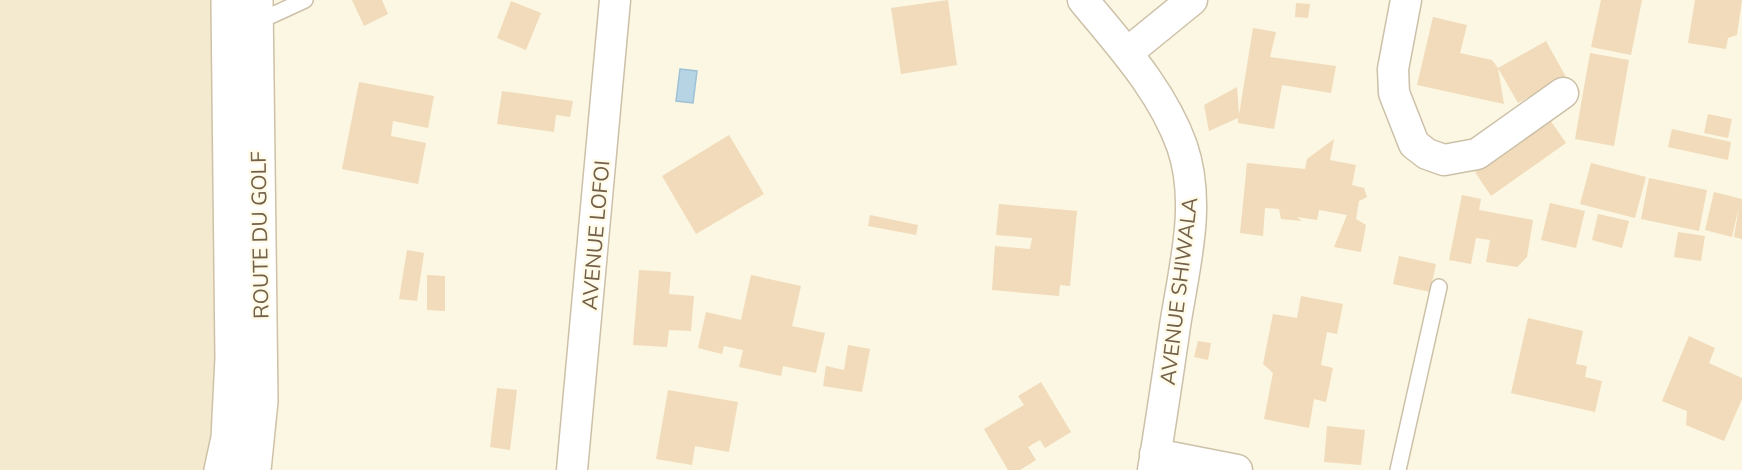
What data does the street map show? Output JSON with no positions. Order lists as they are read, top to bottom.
{
  "streets": {
    "main road": ["ROUTE DU GOLF"],
    "street": ["AVENUE LOFOI", "AVENUE SHIWALA"]
  }
}
